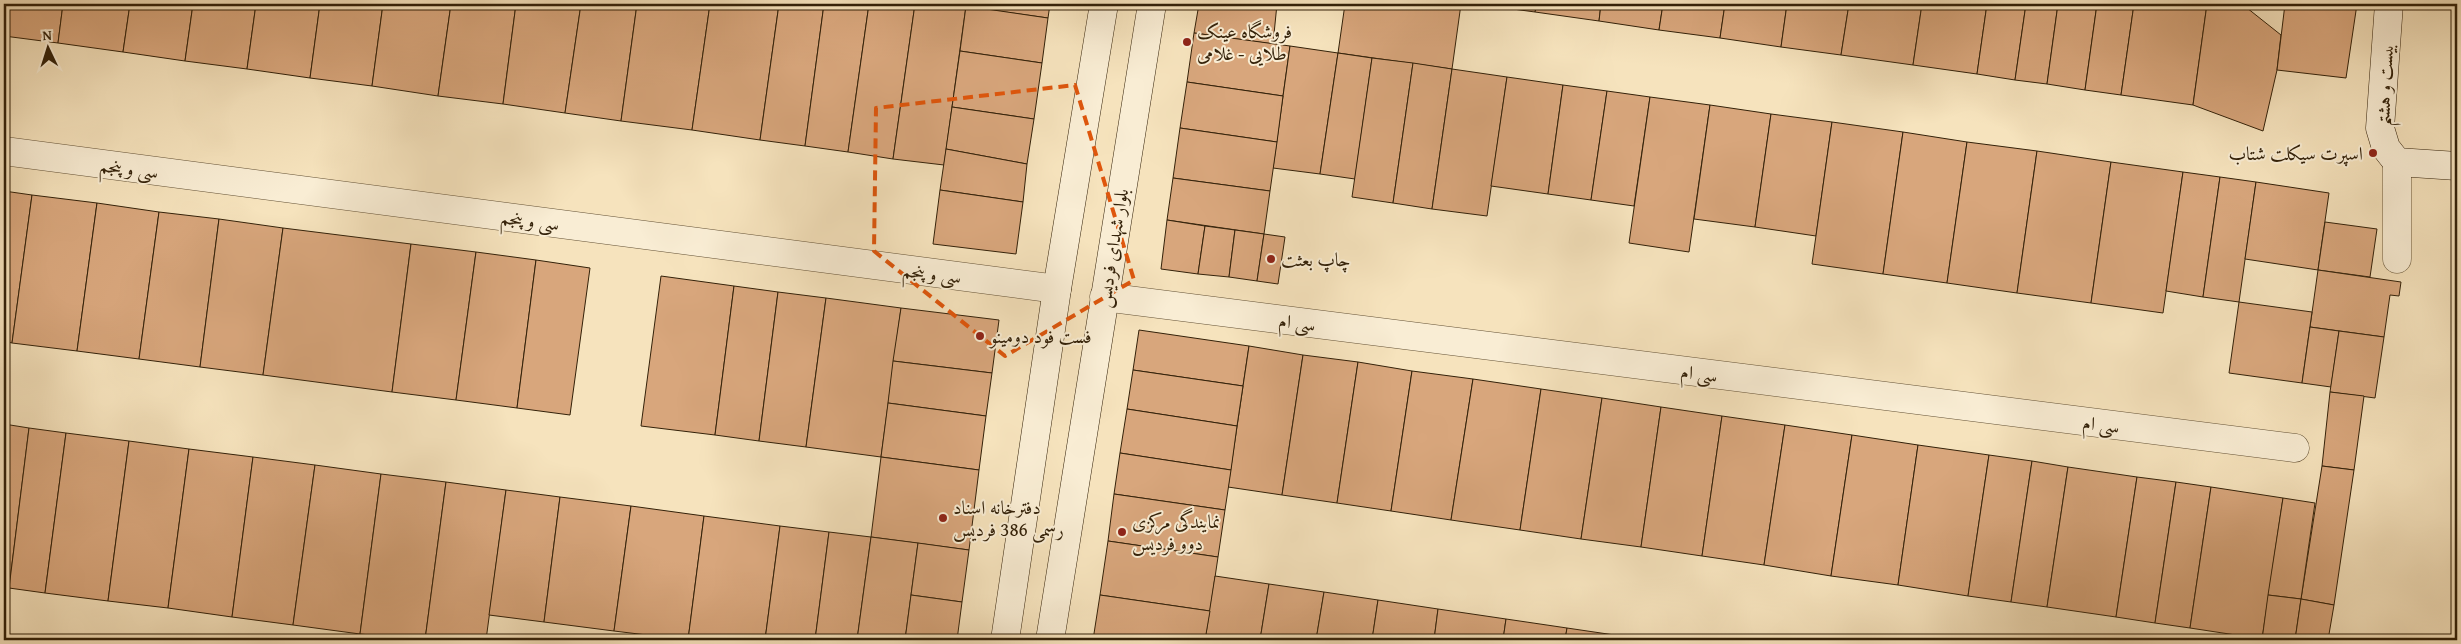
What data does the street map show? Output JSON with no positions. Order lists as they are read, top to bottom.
{
  "streets": {
    "street": [
      "بیست و هشتم",
      "سی و پنجم",
      "بلوار شهدای فردیس",
      "سی ام"
    ]
  },
  "crossings": [
    ["بلوار شهدای فردیس", "سی ام"]
  ],
  "places": [
    "فروشگاه عینک طلایی - غلامی",
    "اسپرت سیکلت شتاب",
    "چاپ بعثت",
    "فست فود دومینو",
    "دفترخانه اسناد رسمی 386 فردیس",
    "نمایندگی مرکزی دوو فردیس"
  ],
  "north": "top"
}
